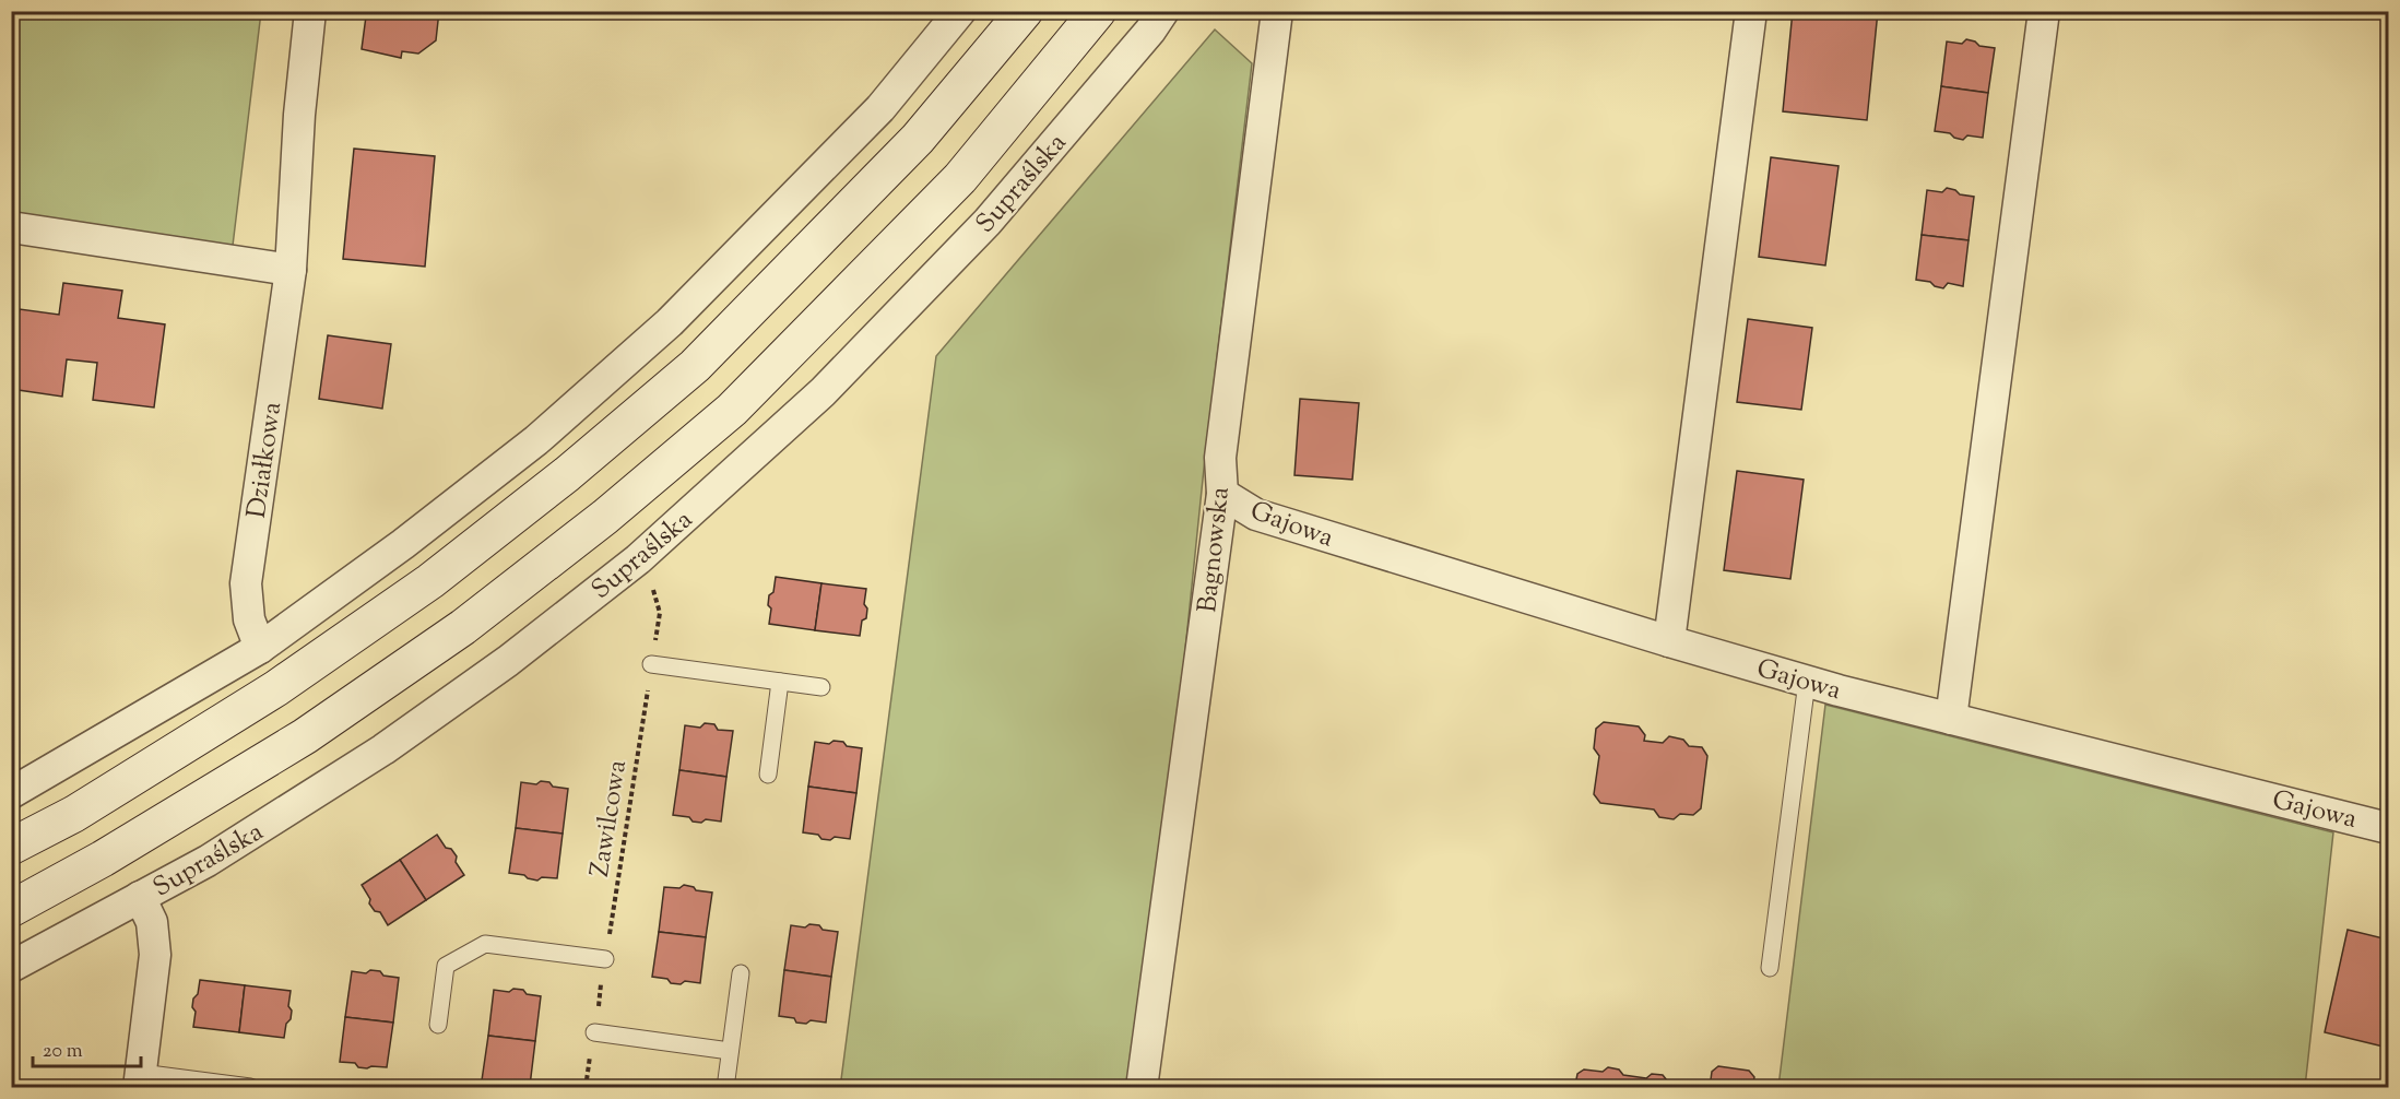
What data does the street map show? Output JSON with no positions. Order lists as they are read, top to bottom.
{
  "streets": {
    "street": [
      "Supraślska",
      "Działkowa",
      "Gajowa",
      "Bagnowska"
    ],
    "path": ["Zawilcowa"]
  },
  "crossings": [
    ["Supraślska", "Zawilcowa"],
    ["Gajowa", "Bagnowska"]
  ],
  "scale_bar": "20 m"
}
